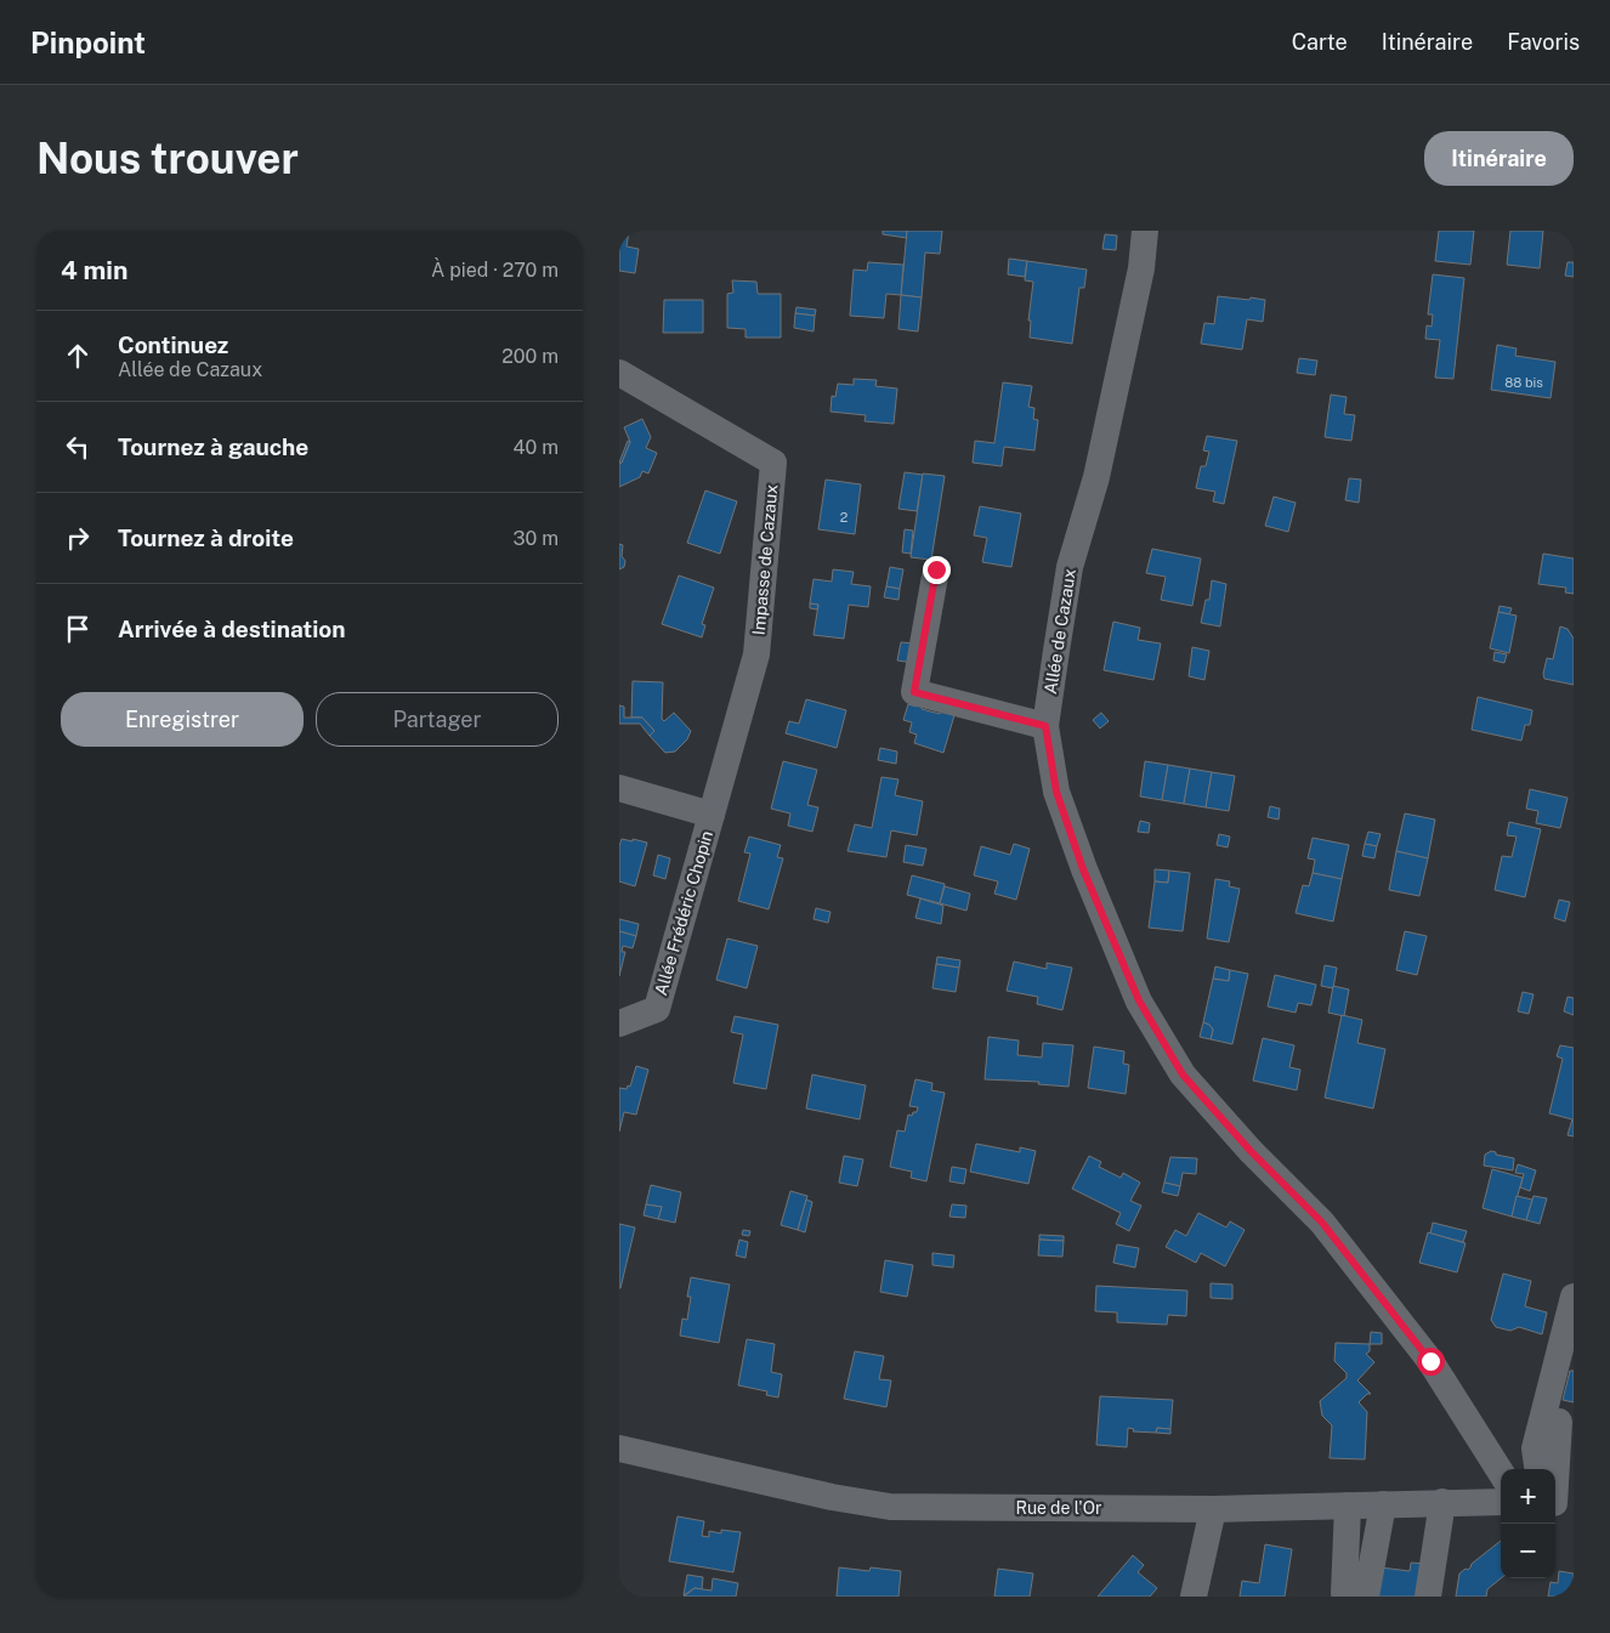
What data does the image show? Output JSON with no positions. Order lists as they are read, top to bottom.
{
  "streets": {
    "street": [
      "Impasse de Cazaux",
      "Allée de Cazaux",
      "Allée Frédéric Chopin",
      "Rue de l'Or"
    ]
  },
  "crossings": [
    ["Impasse de Cazaux", "Allée Frédéric Chopin"]
  ],
  "house_numbers": ["88 bis", "2"],
  "page": {
    "header": "Pinpoint",
    "nav": ["Carte", "Itinéraire", "Favoris"],
    "buttons": [
      "Itinéraire",
      ["Enregistrer", "Partager"]
    ],
    "title": "Nous trouver",
    "heading": ["4 min", "À pied · 270 m"],
    "list": [
      ["Continuez", "Allée de Cazaux", "200 m"],
      ["Tournez à gauche", "40 m"],
      ["Tournez à droite", "30 m"],
      "Arrivée à destination"
    ],
    "map_buttons": ["+", "−"]
  }
}
